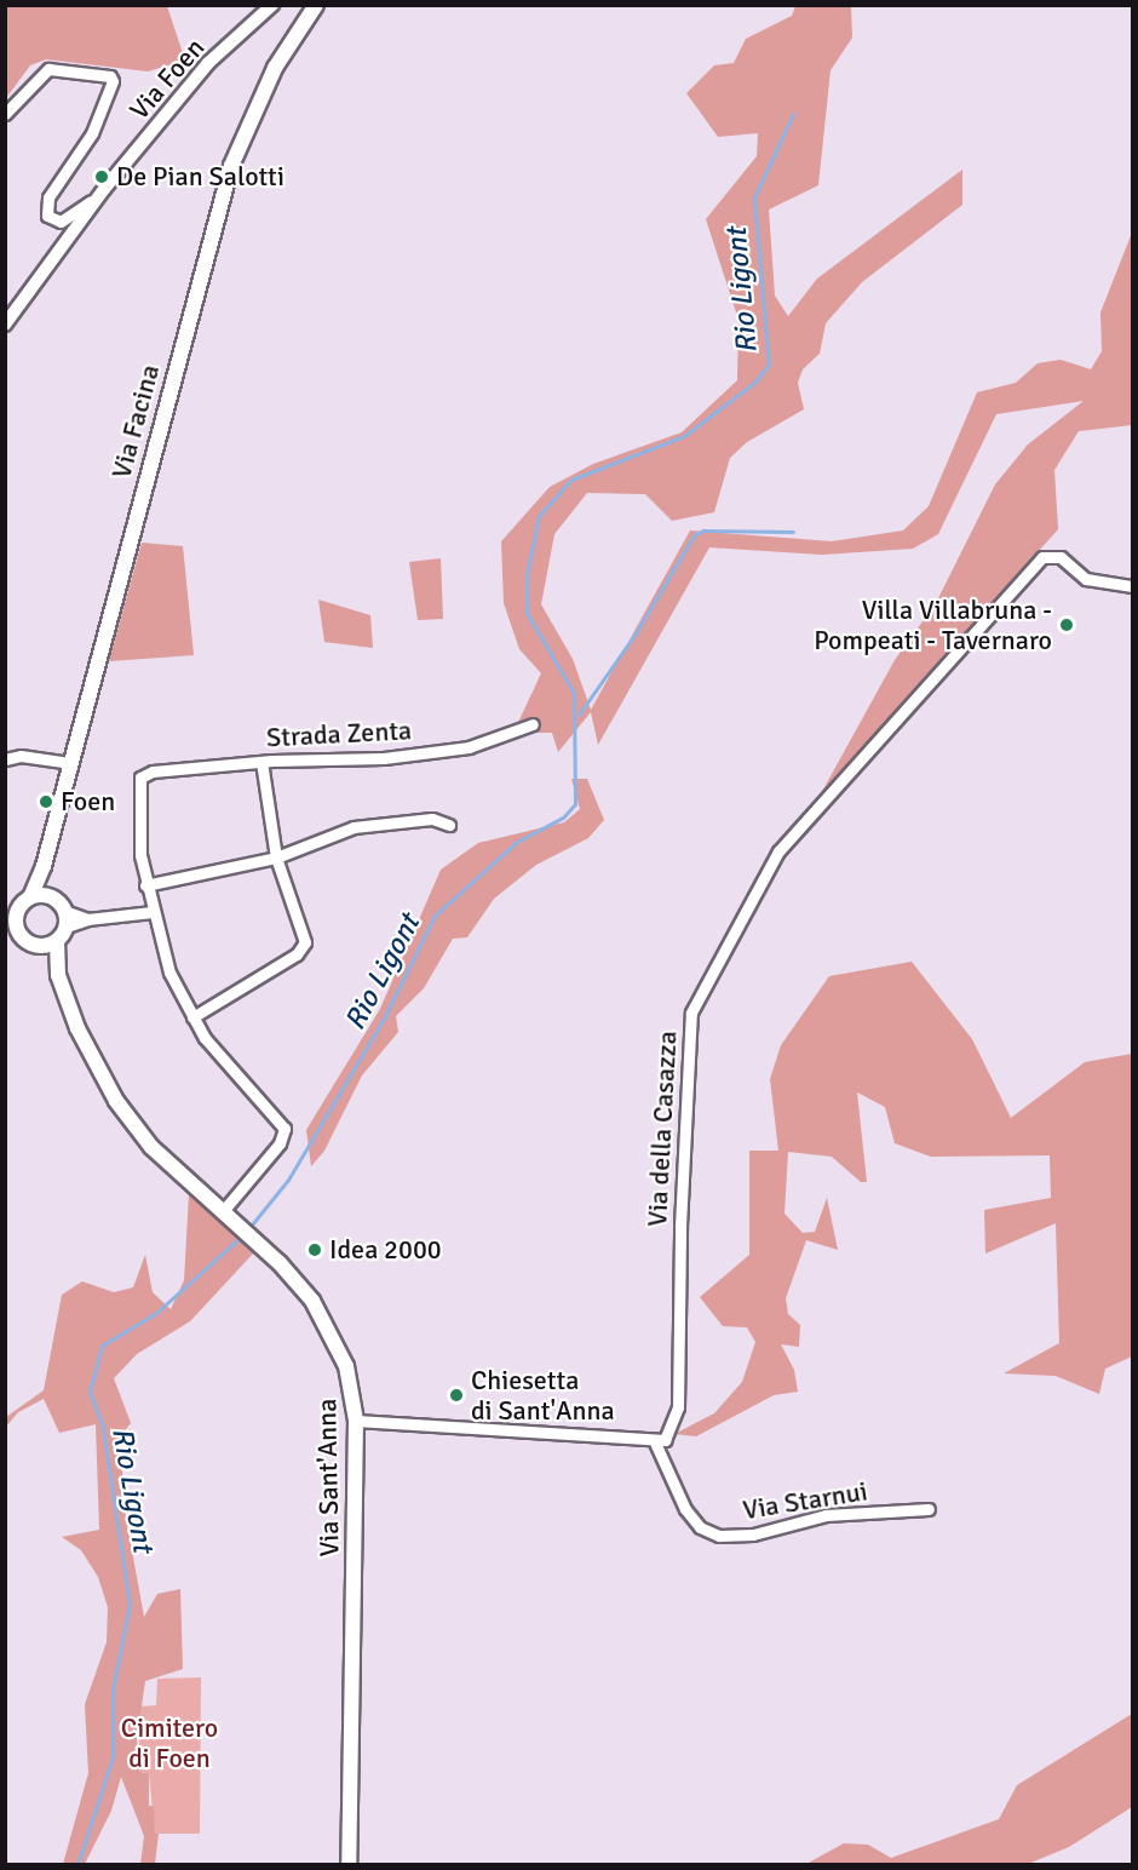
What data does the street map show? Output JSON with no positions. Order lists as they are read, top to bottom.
{
  "streets": {
    "main road": ["Via Facina", "Via Sant'Anna"],
    "street": [
      "Via Foen",
      "Strada Zenta",
      "Via della Casazza",
      "Via Starnui"
    ]
  },
  "crossings": [
    ["Via Facina", "Via Sant'Anna"],
    ["Via della Casazza", "Via Starnui"]
  ],
  "water": ["Rio Ligont"],
  "parks": ["Cimitero di Foen"],
  "places": [
    "De Pian Salotti",
    "Villa Villabruna - Pompeati - Tavernaro",
    "Foen",
    "Idea 2000",
    "Chiesetta di Sant'Anna"
  ]
}
